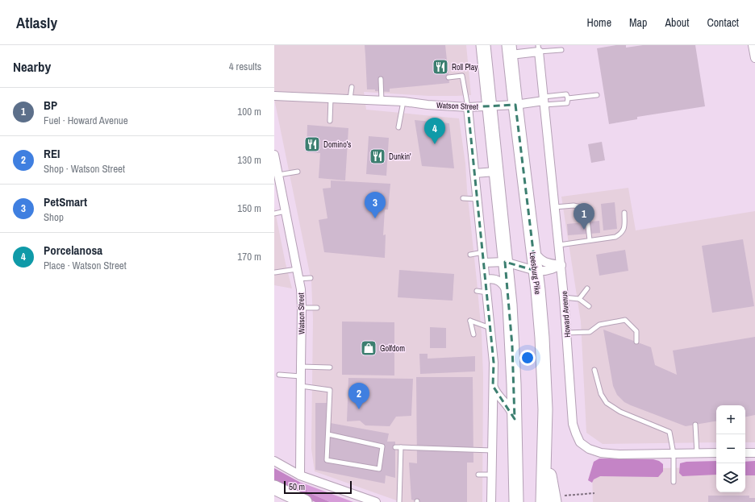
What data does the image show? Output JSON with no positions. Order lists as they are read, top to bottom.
{
  "streets": {
    "highway": ["Leesburg Pike"],
    "street": ["Watson Street", "Howard Avenue"]
  },
  "crossings": [
    ["Watson Street", "Leesburg Pike"],
    ["Watson Street", "Howard Avenue"]
  ],
  "places": {
    "restaurant": ["Roll Play", "Domino's", "Dunkin'"],
    "shop": ["Golfdom"]
  },
  "scale_bar": "50 m",
  "page": {
    "header": "Atlasly",
    "nav": [
      "Home",
      "Map",
      "About",
      "Contact"
    ],
    "heading": ["Nearby", "4 results"],
    "list": [
      {
        "mark": "1",
        "name": "BP",
        "note": "Fuel · Howard Avenue",
        "value": "100 m"
      },
      {
        "mark": "2",
        "name": "REI",
        "note": "Shop · Watson Street",
        "value": "130 m"
      },
      {
        "mark": "3",
        "name": "PetSmart",
        "note": "Shop",
        "value": "150 m"
      },
      {
        "mark": "4",
        "name": "Porcelanosa",
        "note": "Place · Watson Street",
        "value": "170 m"
      }
    ],
    "pins": [
      "4",
      "3",
      "1",
      "2"
    ],
    "map_buttons": ["+", "−"],
    "scale": "50 m"
  }
}
